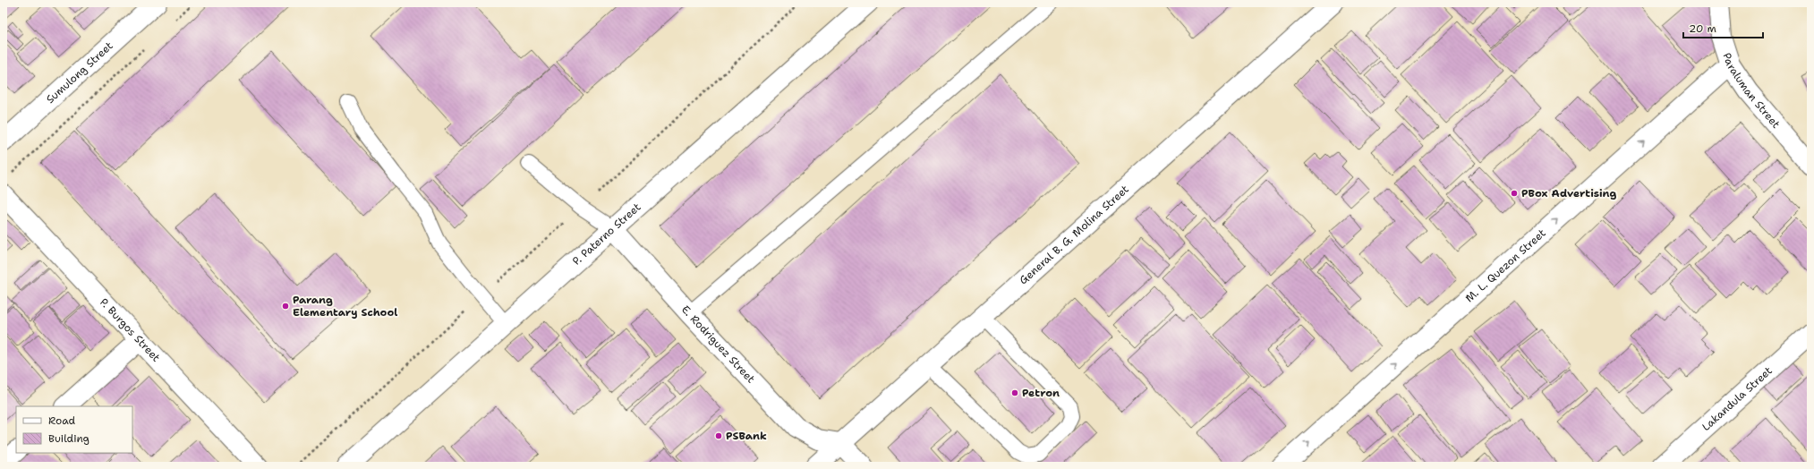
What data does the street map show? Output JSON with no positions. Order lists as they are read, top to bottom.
{
  "streets": {
    "street": [
      "Sumulong Street",
      "Paraluman Street",
      "P. Paterno Street",
      "General B. G. Molina Street",
      "M. L. Quezon Street",
      "P. Burgos Street",
      "E. Rodriguez Street",
      "Lakandula Street"
    ]
  },
  "crossings": [
    ["Paraluman Street", "M. L. Quezon Street"],
    ["P. Paterno Street", "E. Rodriguez Street"],
    ["General B. G. Molina Street", "E. Rodriguez Street"]
  ],
  "one_way": ["M. L. Quezon Street"],
  "places": [
    "PBox Advertising",
    "Parang Elementary School",
    "Petron",
    "PSBank"
  ],
  "legend": ["Road", "Building"],
  "scale_bar": "20 m"
}
